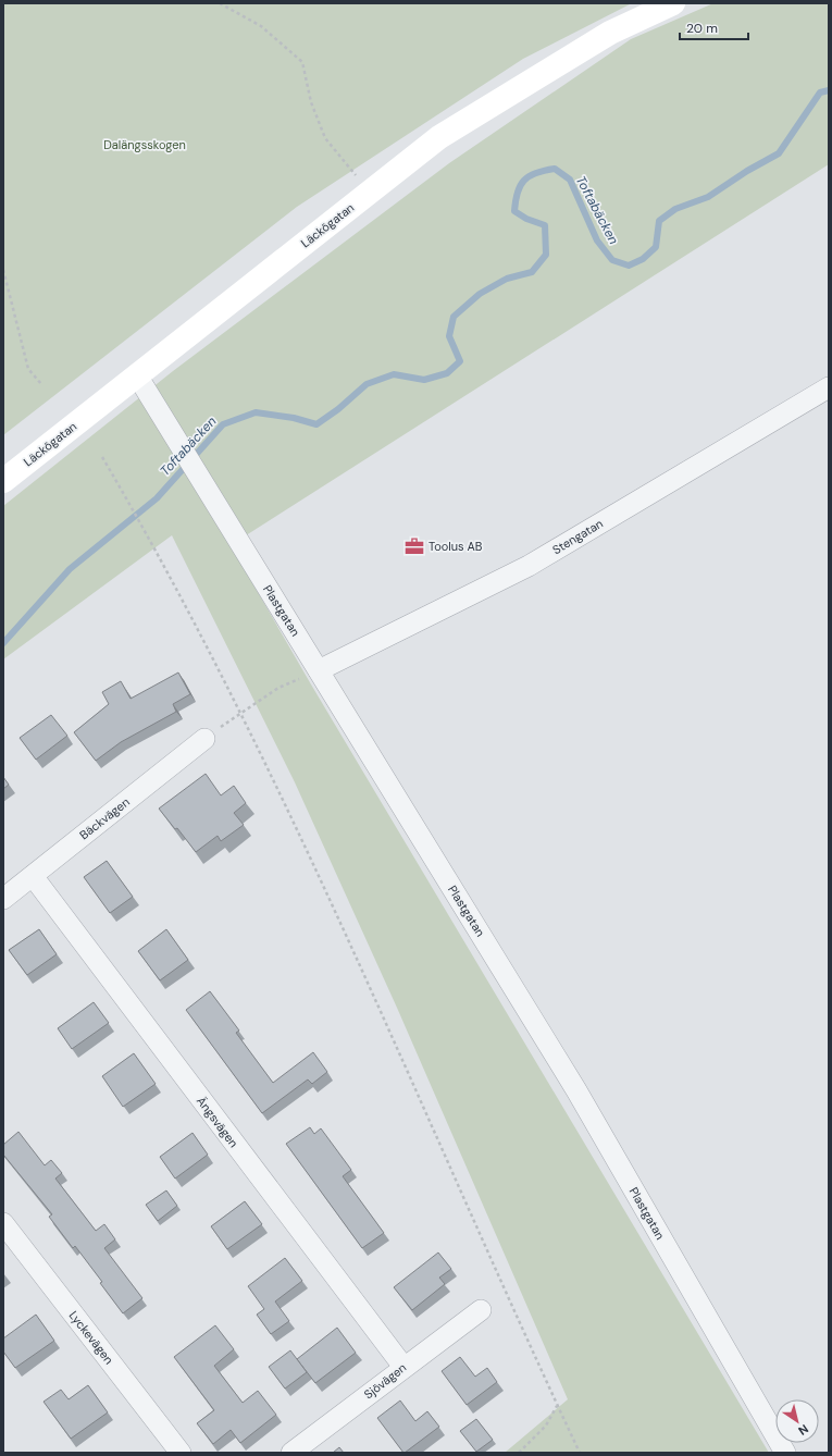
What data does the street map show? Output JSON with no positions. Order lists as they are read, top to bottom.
{
  "streets": {
    "main road": ["Läckögatan"],
    "street": [
      "Stengatan",
      "Plastgatan",
      "Bäckvägen",
      "Ängsvägen",
      "Lyckevägen",
      "Sjövägen"
    ]
  },
  "crossings": [
    ["Läckögatan", "Plastgatan"],
    ["Stengatan", "Plastgatan"],
    ["Bäckvägen", "Ängsvägen"],
    ["Ängsvägen", "Sjövägen"]
  ],
  "water": ["Toftabäcken"],
  "parks": ["Dalängsskogen"],
  "places": {
    "office": ["Toolus AB"]
  },
  "scale_bar": "20 m",
  "north": "bottom right"
}
